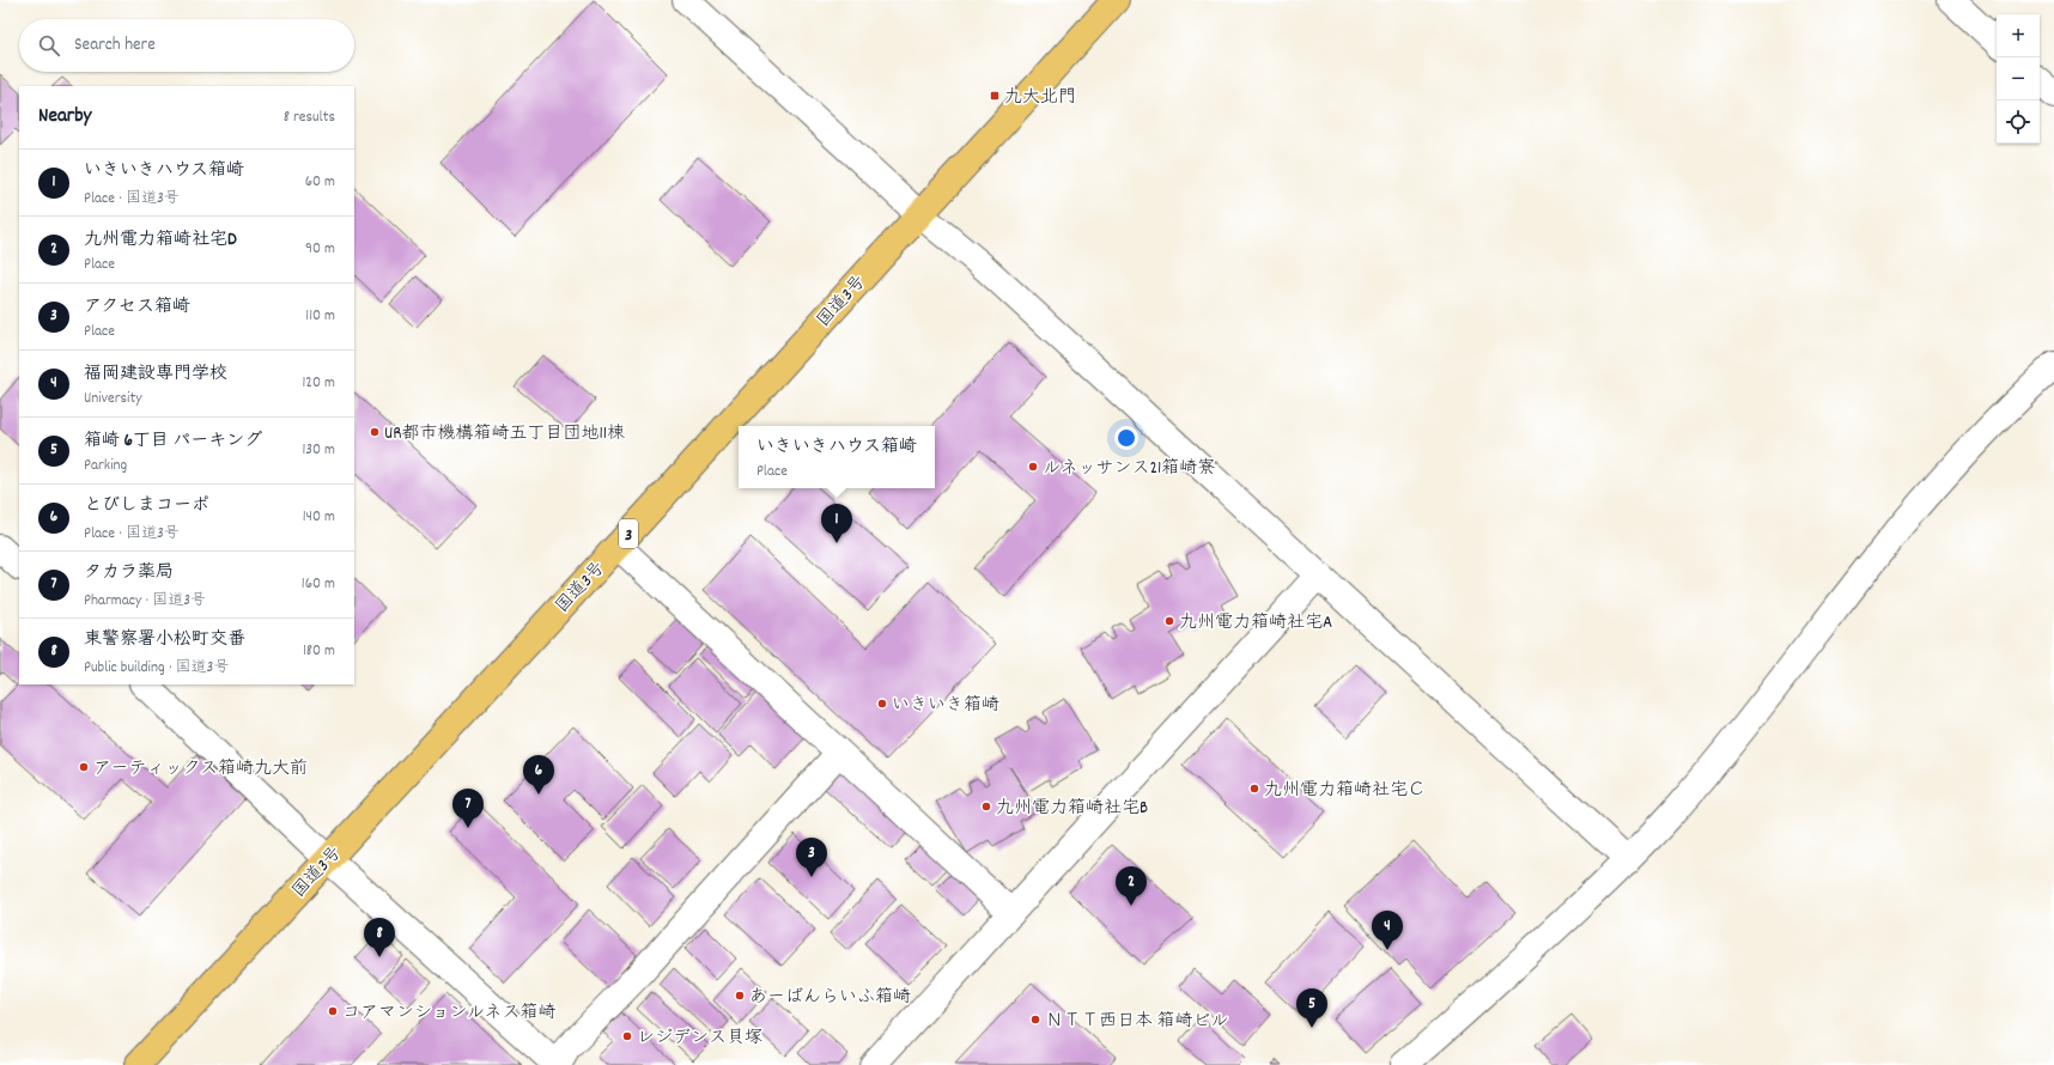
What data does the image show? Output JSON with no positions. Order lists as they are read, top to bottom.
{
  "streets": {
    "highway": ["国道3号", "3"]
  },
  "places": {
    "transit": ["九大北門"],
    "other": [
      "UR都市機構箱崎五丁目団地11棟",
      "ルネッサンス21箱崎寮",
      "九州電力箱崎社宅A",
      "いきいき箱崎",
      "アーティックス箱崎九大前",
      "九州電力箱崎社宅Ｃ",
      "九州電力箱崎社宅B",
      "あーばんらいふ箱崎",
      "コアマンションルネス箱崎",
      "ＮＴＴ西日本 箱崎ビル",
      "レジデンス貝塚"
    ]
  },
  "page": {
    "map_buttons": ["+", "−"],
    "search": "Search here",
    "heading": ["Nearby", "8 results"],
    "list": [
      {
        "mark": "1",
        "name": "いきいきハウス箱崎",
        "note": "Place · 国道3号",
        "value": "60 m"
      },
      {
        "mark": "2",
        "name": "九州電力箱崎社宅D",
        "note": "Place",
        "value": "90 m"
      },
      {
        "mark": "3",
        "name": "アクセス箱崎",
        "note": "Place",
        "value": "110 m"
      },
      {
        "mark": "4",
        "name": "福岡建設専門学校",
        "note": "University",
        "value": "120 m"
      },
      {
        "mark": "5",
        "name": "箱崎 6丁目 パーキング",
        "note": "Parking",
        "value": "130 m"
      },
      {
        "mark": "6",
        "name": "とびしまコーポ",
        "note": "Place · 国道3号",
        "value": "140 m"
      },
      {
        "mark": "7",
        "name": "タカラ薬局",
        "note": "Pharmacy · 国道3号",
        "value": "160 m"
      },
      {
        "mark": "8",
        "name": "東警察署小松町交番",
        "note": "Public building · 国道3号",
        "value": "180 m"
      }
    ],
    "popup": ["いきいきハウス箱崎", "Place"],
    "pins": [
      "1",
      "6",
      "7",
      "3",
      "2",
      "4",
      "8",
      "5"
    ]
  }
}
